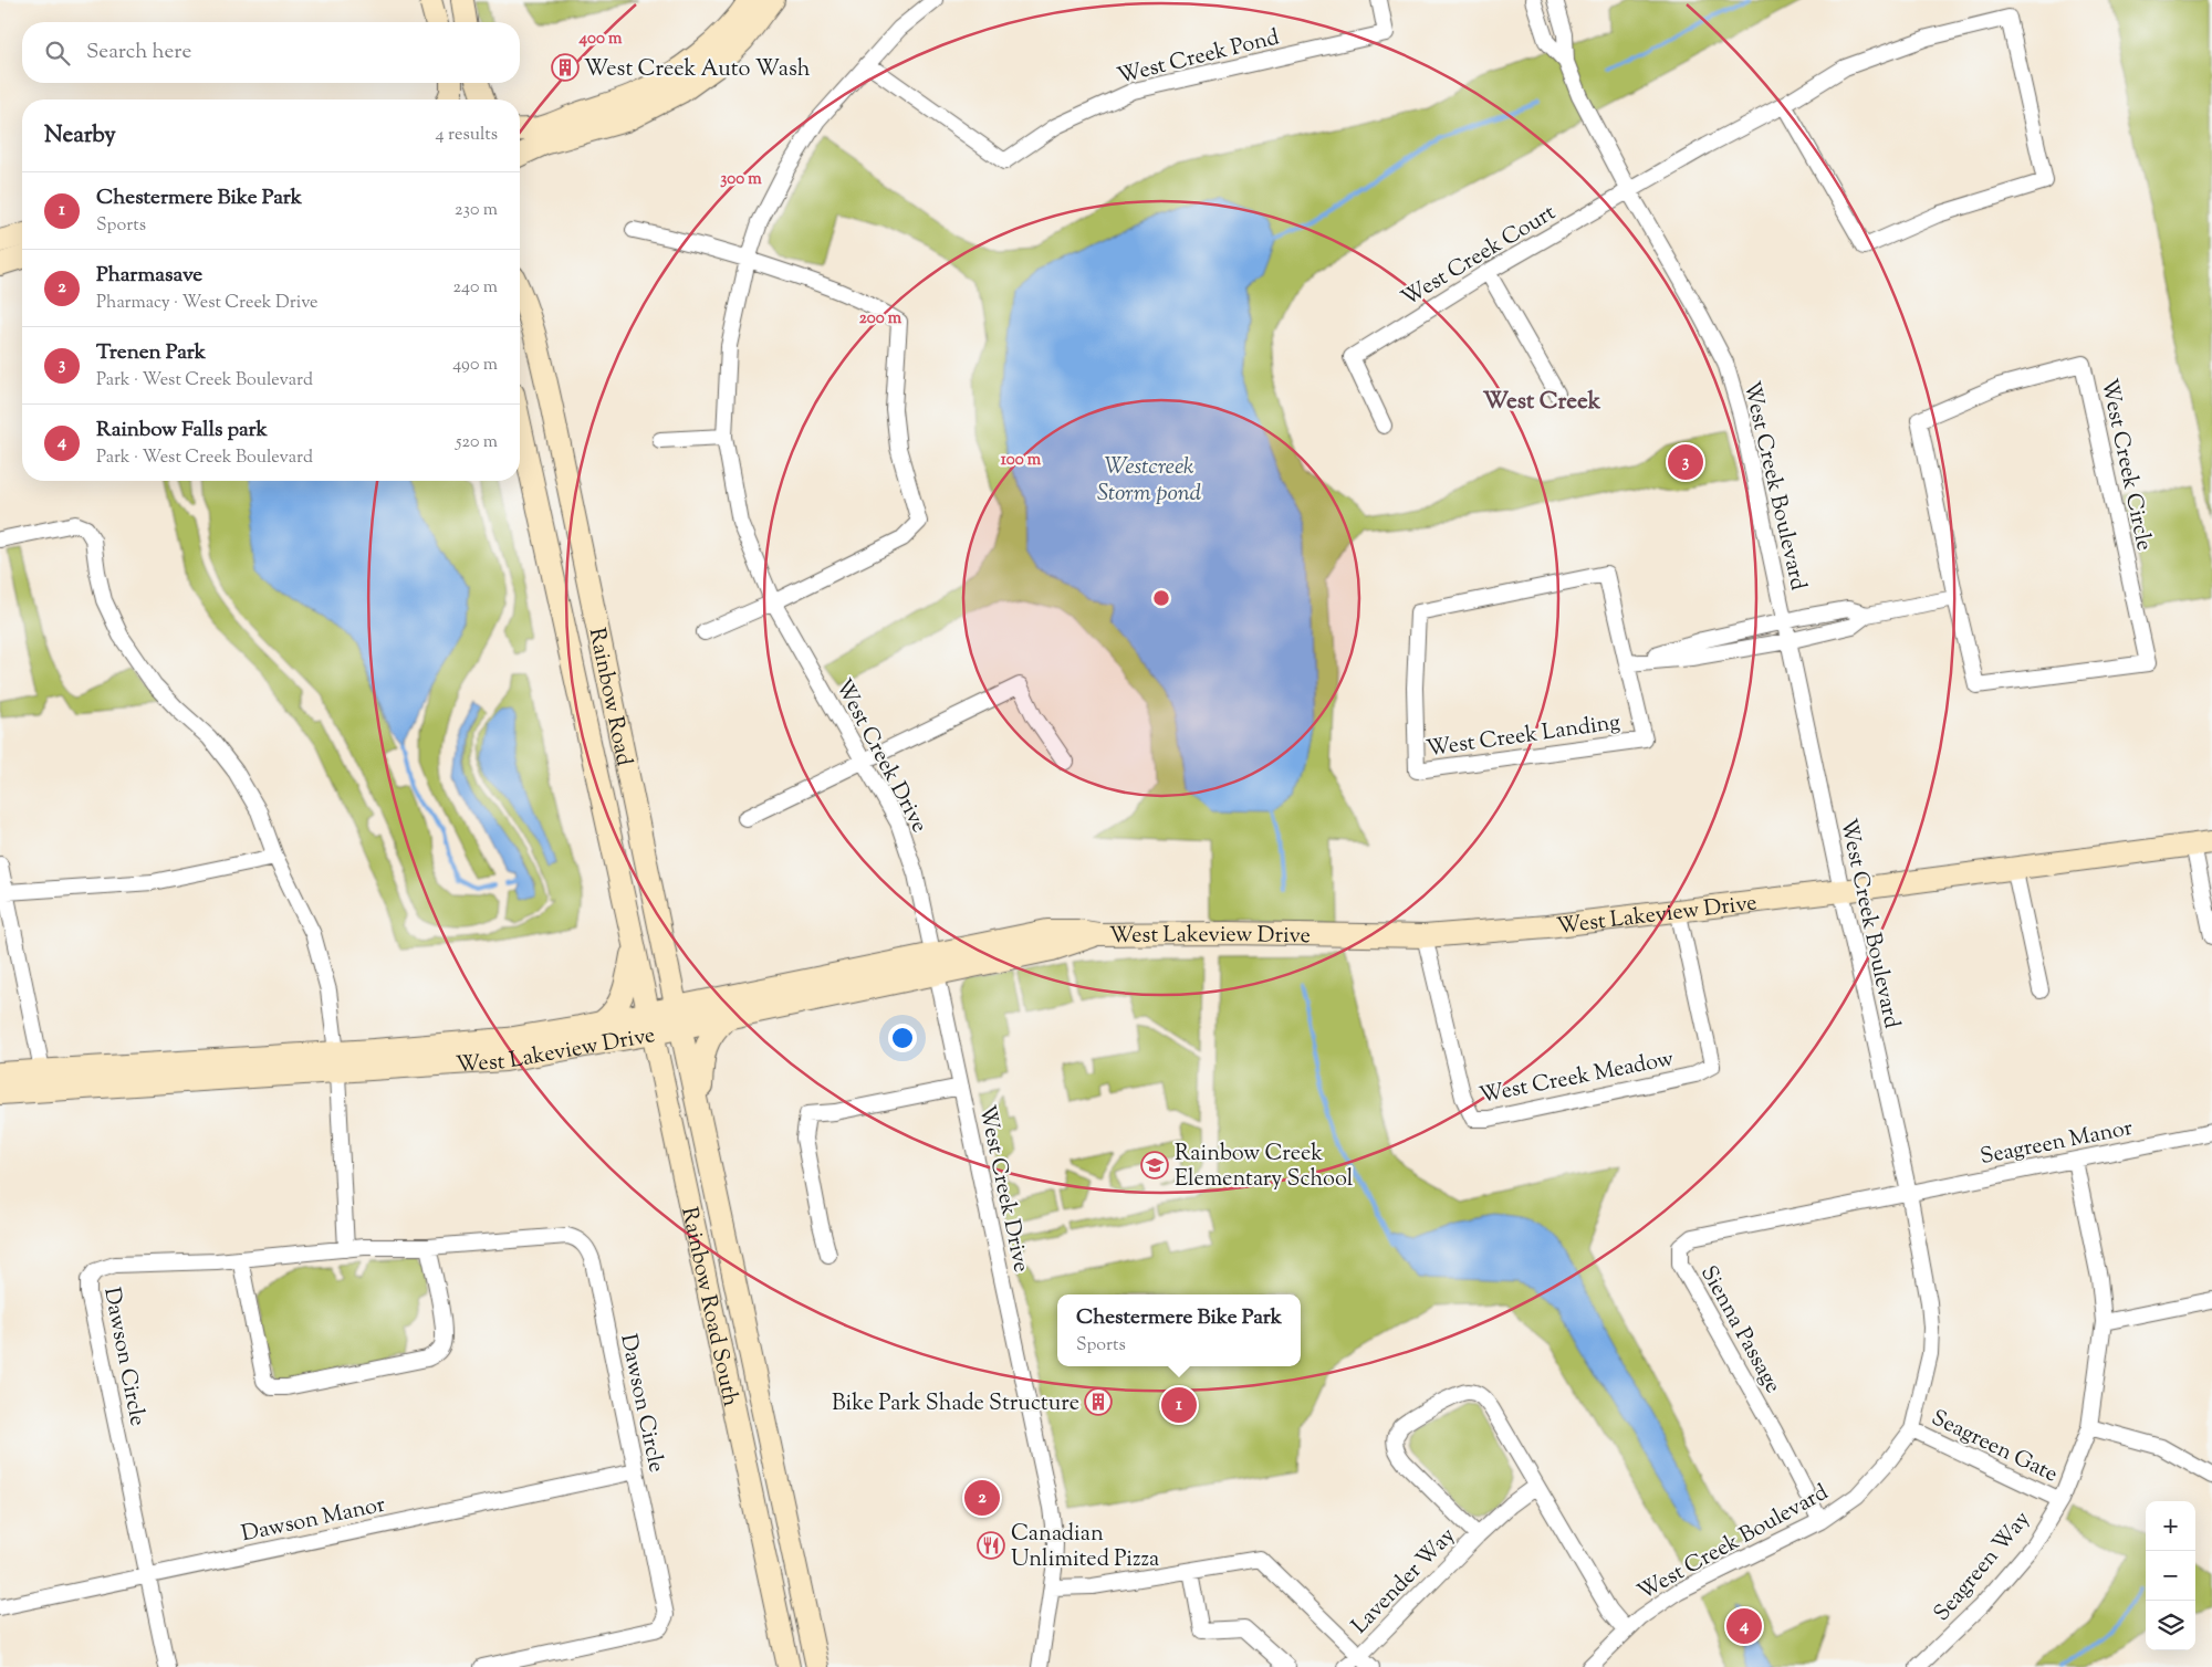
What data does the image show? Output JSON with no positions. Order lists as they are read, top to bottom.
{
  "streets": {
    "street": [
      "West Creek Pond",
      "West Creek Court",
      "West Creek Circle",
      "West Creek Boulevard",
      "Rainbow Road",
      "West Creek Landing",
      "West Creek Drive",
      "West Lakeview Drive",
      "West Creek Meadow",
      "Seagreen Manor",
      "Rainbow Road South",
      "Sienna Passage",
      "Dawson Circle",
      "Seagreen Gate",
      "Dawson Manor",
      "Seagreen Way",
      "Lavender Way"
    ]
  },
  "crossings": [
    ["West Creek Pond", "West Creek Drive"],
    ["West Creek Court", "West Creek Boulevard"],
    ["West Creek Boulevard", "West Lakeview Drive"],
    ["West Creek Boulevard", "Seagreen Manor"],
    ["West Creek Boulevard", "Sienna Passage"],
    ["West Creek Boulevard", "Seagreen Gate"],
    ["West Creek Boulevard", "Lavender Way"],
    ["Rainbow Road", "West Lakeview Drive"],
    ["Rainbow Road", "Rainbow Road South"],
    ["West Creek Drive", "West Lakeview Drive"],
    ["West Lakeview Drive", "West Creek Meadow"],
    ["West Lakeview Drive", "Rainbow Road South"],
    ["Seagreen Manor", "Sienna Passage"],
    ["Seagreen Manor", "Seagreen Way"],
    ["Dawson Circle", "Dawson Manor"],
    ["Seagreen Gate", "Seagreen Way"]
  ],
  "districts": ["West Creek"],
  "water": ["Westcreek Storm pond"],
  "places": {
    "building": ["West Creek Auto Wash", "Bike Park Shade Structure"],
    "school or university": ["Rainbow Creek Elementary School"],
    "restaurant": ["Canadian Unlimited Pizza"]
  },
  "page": {
    "search": "Search here",
    "heading": ["Nearby", "4 results"],
    "list": [
      {
        "mark": "1",
        "name": "Chestermere Bike Park",
        "note": "Sports",
        "value": "230 m"
      },
      {
        "mark": "2",
        "name": "Pharmasave",
        "note": "Pharmacy · West Creek Drive",
        "value": "240 m"
      },
      {
        "mark": "3",
        "name": "Trenen Park",
        "note": "Park · West Creek Boulevard",
        "value": "490 m"
      },
      {
        "mark": "4",
        "name": "Rainbow Falls park",
        "note": "Park · West Creek Boulevard",
        "value": "520 m"
      }
    ],
    "pins": [
      "3",
      "1",
      "2",
      "4"
    ],
    "popup": ["Chestermere Bike Park", "Sports"],
    "map_buttons": ["+", "−"]
  },
  "rings": [
    "400 m",
    "300 m",
    "200 m",
    "100 m"
  ]
}
